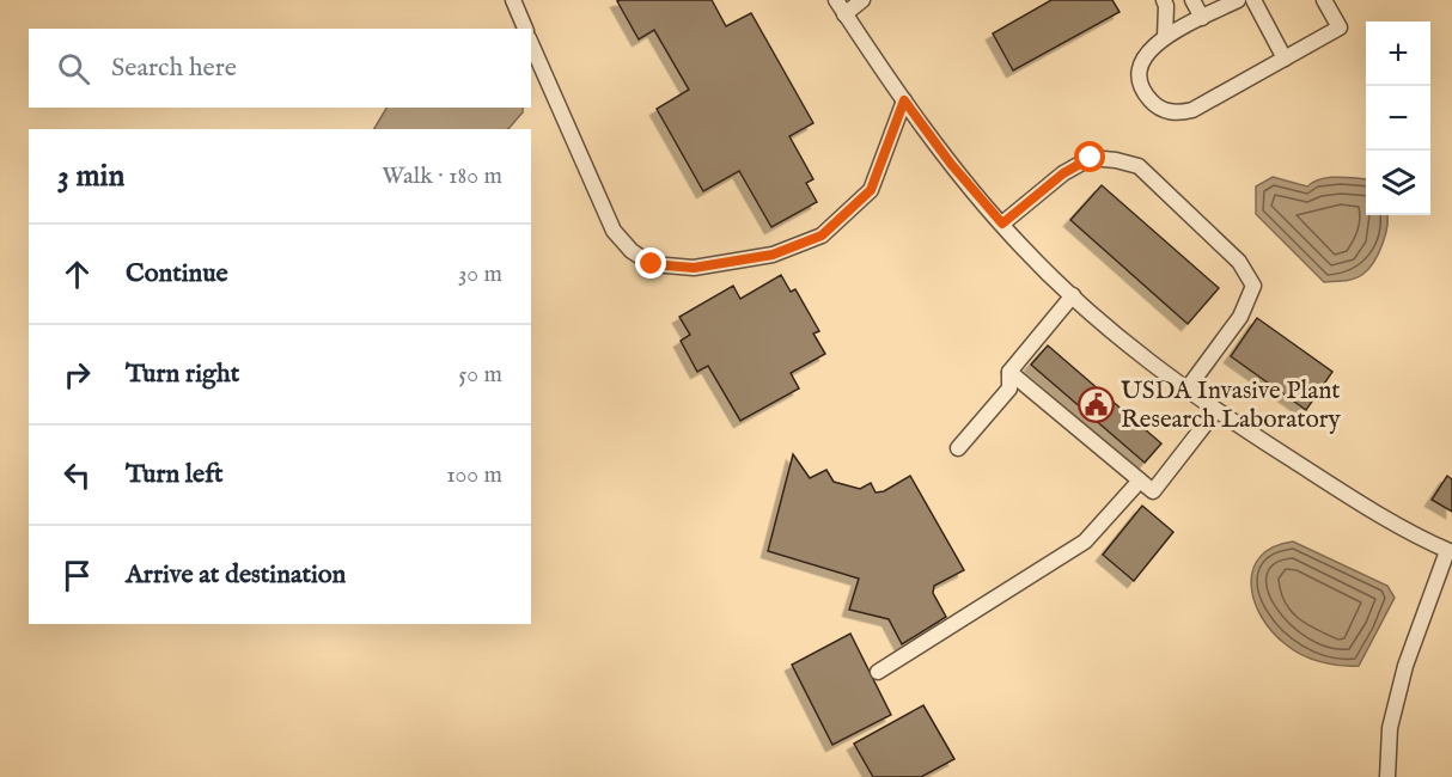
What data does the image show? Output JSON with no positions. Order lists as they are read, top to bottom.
{
  "places": {
    "public building": ["USDA Invasive Plant Research Laboratory"]
  },
  "page": {
    "map_buttons": ["+", "−"],
    "search": "Search here",
    "heading": ["3 min", "Walk · 180 m"],
    "list": [
      ["Continue", "30 m"],
      ["Turn right", "50 m"],
      ["Turn left", "100 m"],
      "Arrive at destination"
    ]
  }
}
